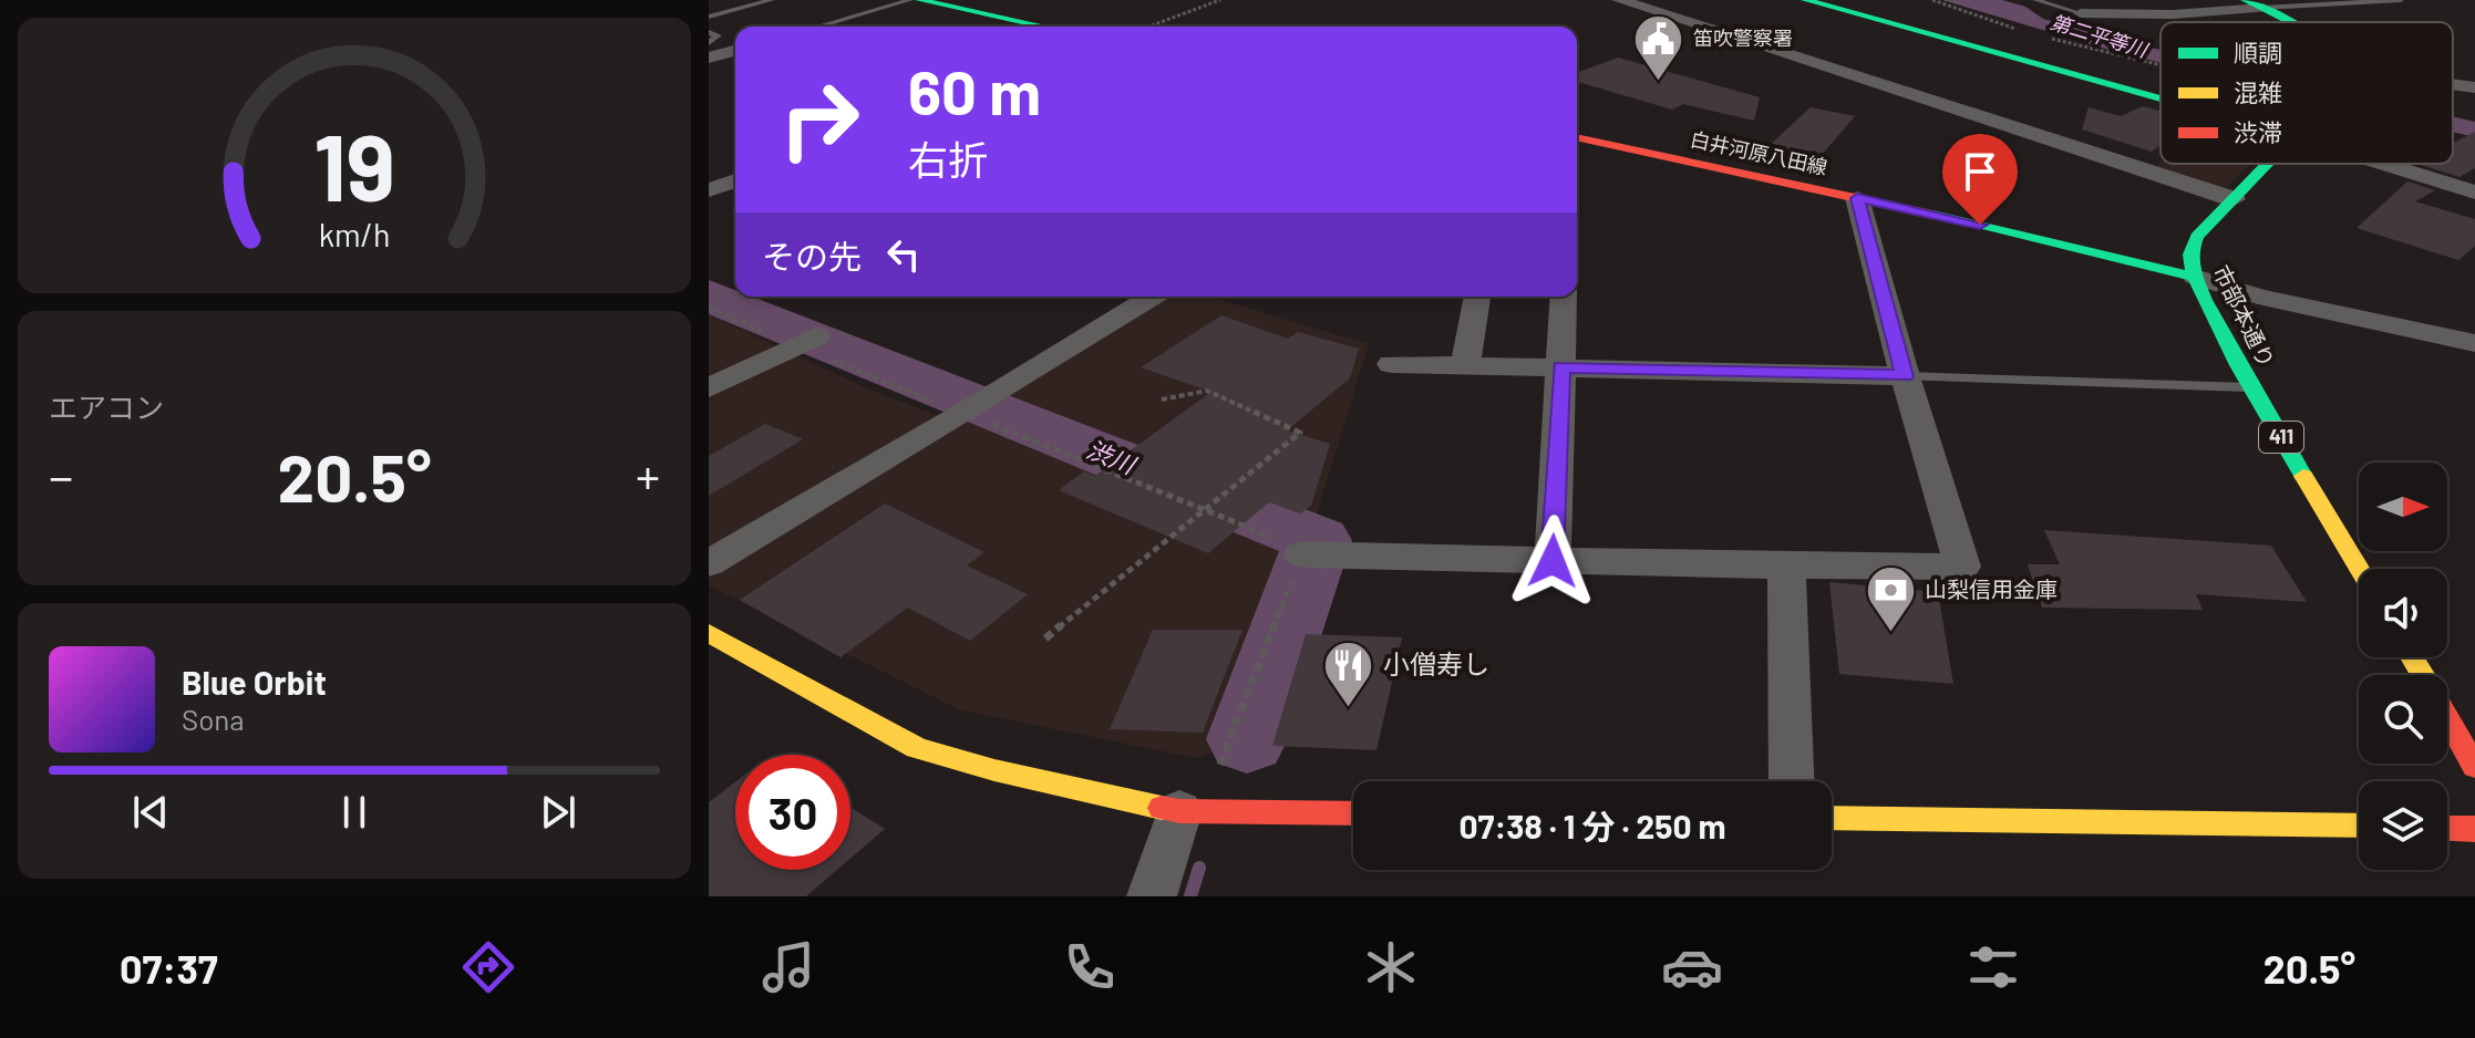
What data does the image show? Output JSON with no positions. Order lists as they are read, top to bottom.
{
  "streets": {
    "main road": ["白井河原八田線", "市部本通り", "411"]
  },
  "crossings": [
    ["白井河原八田線", "市部本通り"]
  ],
  "water": ["第二平等川", "渋川"],
  "places": {
    "public building": ["笛吹警察署"],
    "bank": ["山梨信用金庫"],
    "restaurant": ["小僧寿し"]
  },
  "legend": ["順調", "混雑", "渋滞"],
  "north": "right",
  "page": {
    "turn": ["60 m", "右折"],
    "then": "その先",
    "tile": "エアコン",
    "heat": ["−", "20.5°", "+"],
    "song": ["Blue Orbit", "Sona"],
    "limit": "30",
    "trip": "07:38 · 1 分 · 250 m",
    "tabs": ["07:37", "20.5°"],
    "gauge": ["19", "km/h"]
  }
}
